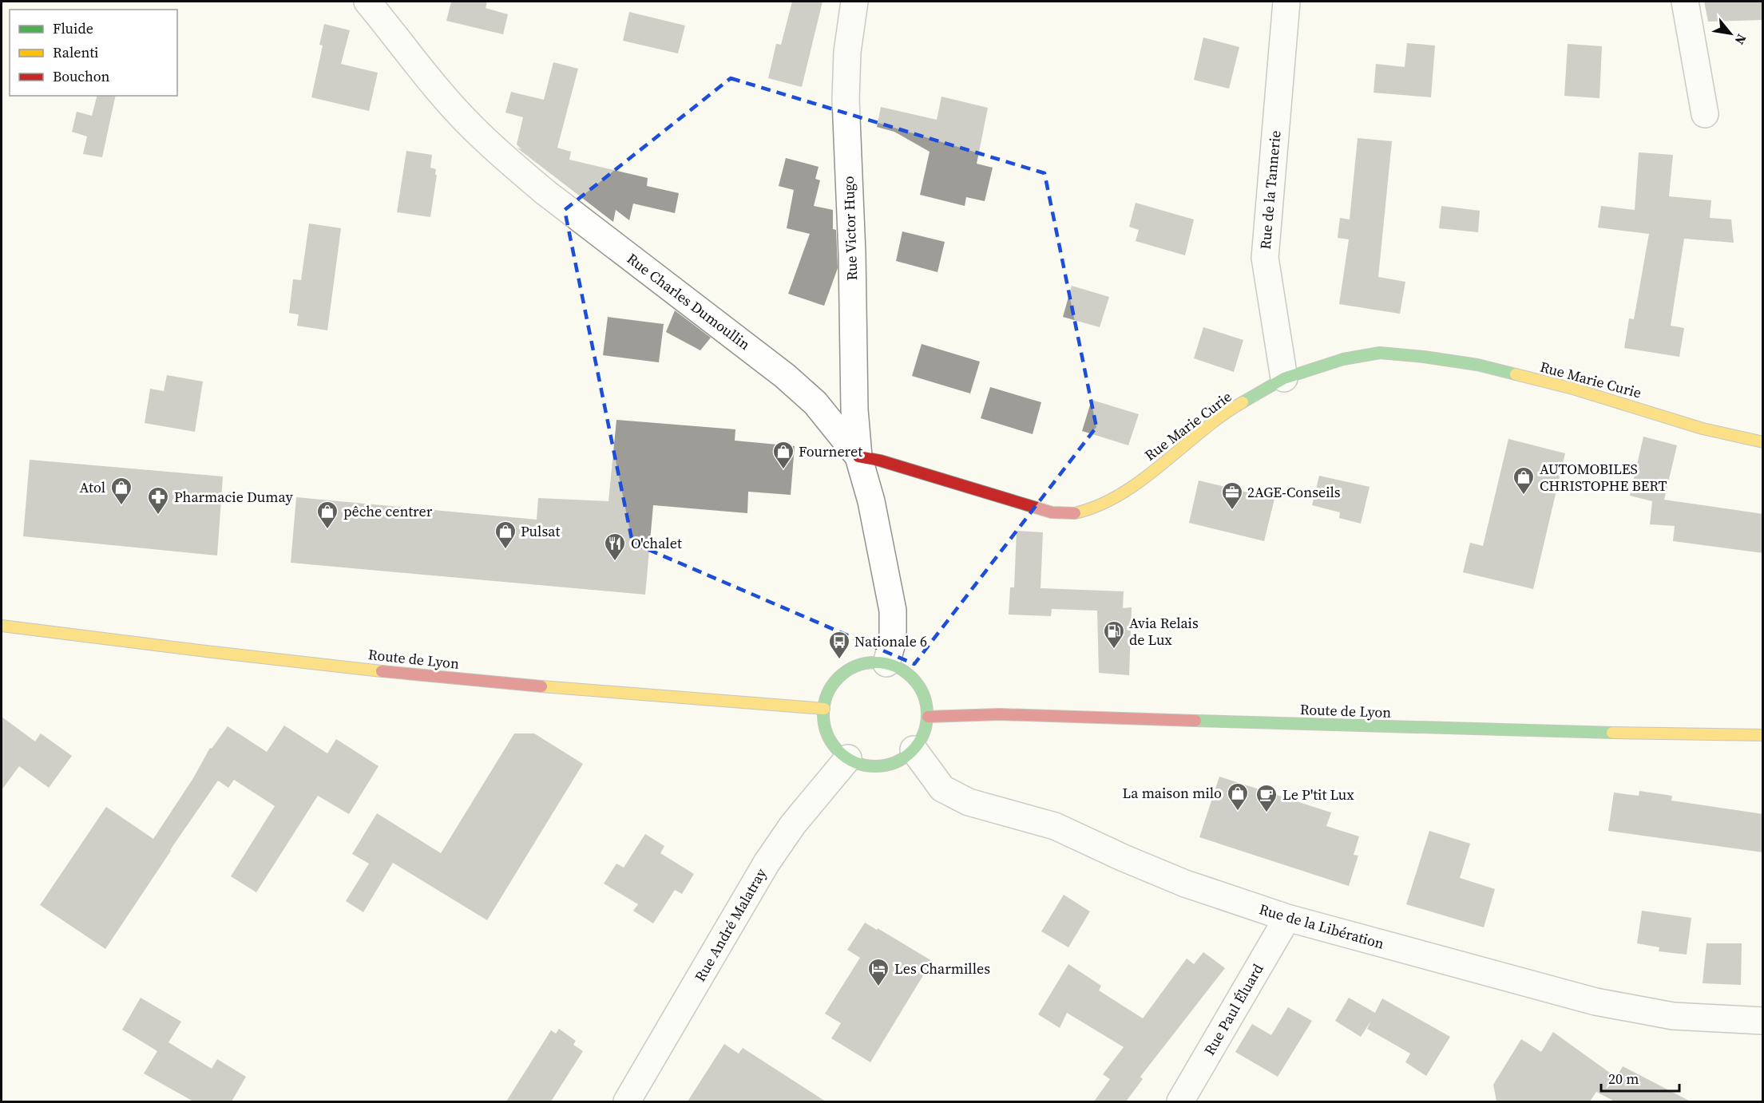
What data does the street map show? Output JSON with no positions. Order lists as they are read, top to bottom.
{
  "streets": {
    "main road": ["Rue Marie Curie", "Route de Lyon"],
    "street": [
      "Rue de la Tannerie",
      "Rue Victor Hugo",
      "Rue Charles Dumoullin",
      "Rue André Malatray",
      "Rue de la Libération",
      "Rue Paul Éluard"
    ]
  },
  "crossings": [
    ["Rue de la Tannerie", "Rue Marie Curie"],
    ["Rue Victor Hugo", "Rue Charles Dumoullin"],
    ["Rue Victor Hugo", "Rue Marie Curie"],
    ["Rue Charles Dumoullin", "Rue Marie Curie"],
    ["Rue Charles Dumoullin", "Route de Lyon"],
    ["Rue Charles Dumoullin", "Rue André Malatray"],
    ["Rue Charles Dumoullin", "Rue de la Libération"],
    ["Route de Lyon", "Rue André Malatray"],
    ["Route de Lyon", "Rue de la Libération"],
    ["Rue André Malatray", "Rue de la Libération"],
    ["Rue de la Libération", "Rue Paul Éluard"]
  ],
  "places": {
    "shop": [
      "Fourneret",
      "AUTOMOBILES CHRISTOPHE BERT",
      "Atol",
      "pêche centrer",
      "Pulsat",
      "La maison milo"
    ],
    "office": ["2AGE-Conseils"],
    "pharmacy": ["Pharmacie Dumay"],
    "restaurant": ["O'chalet"],
    "fuel station": ["Avia Relais de Lux"],
    "bus stop": ["Nationale 6"],
    "cafe": ["Le P'tit Lux"],
    "hotel": ["Les Charmilles"]
  },
  "legend": ["Fluide", "Ralenti", "Bouchon"],
  "scale_bar": "20 m",
  "north": "bottom right"
}
